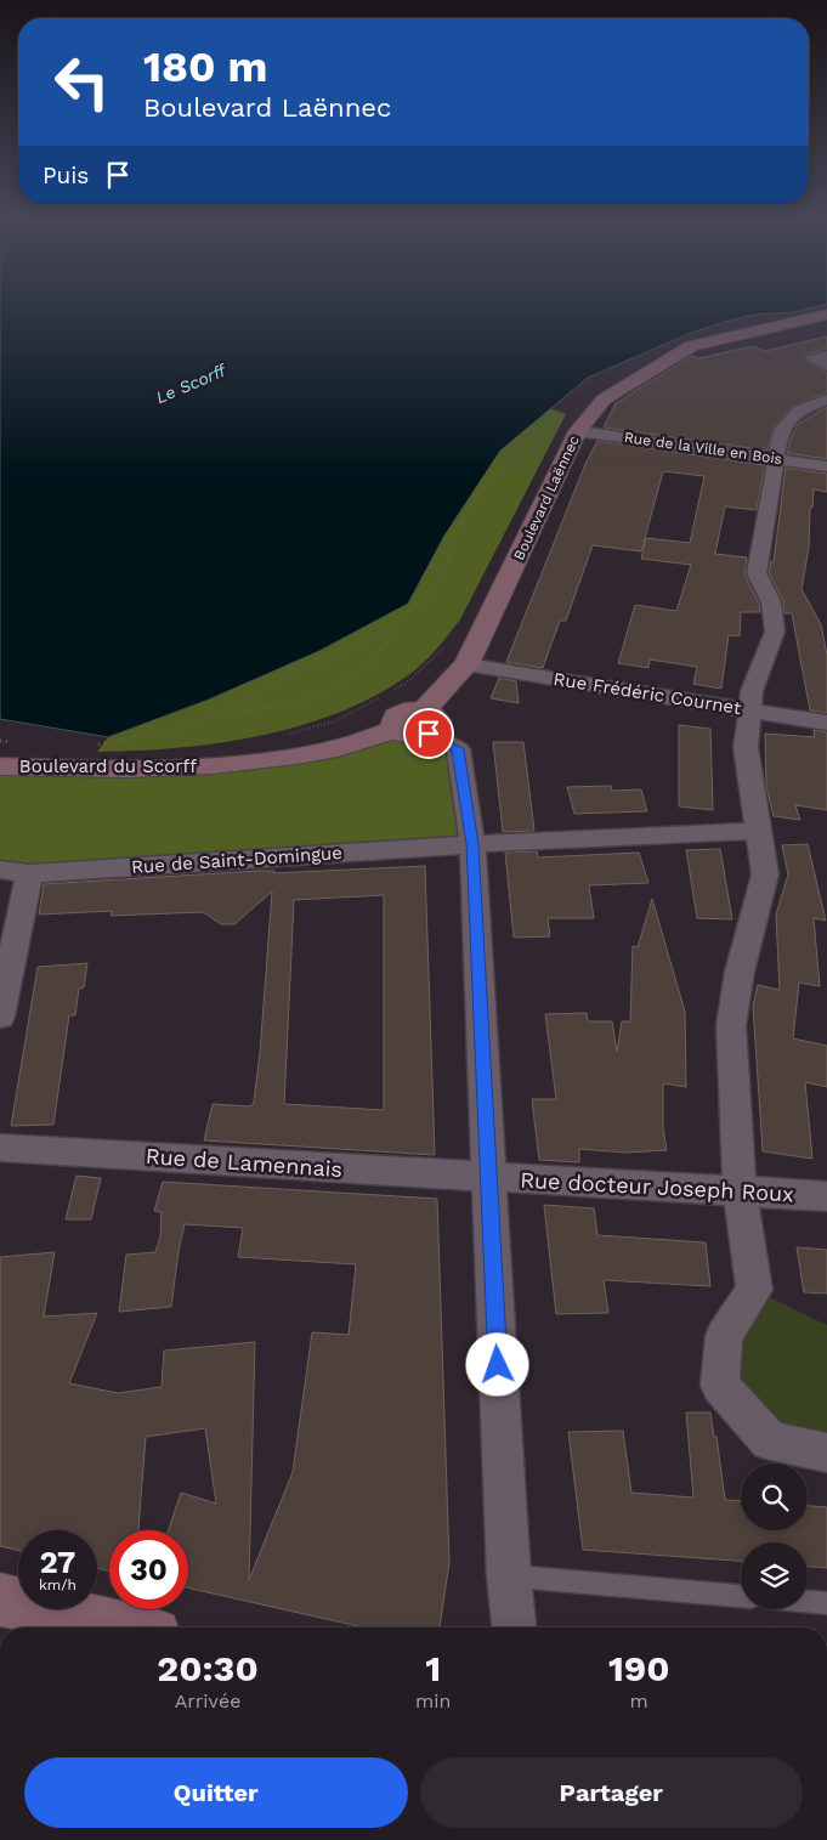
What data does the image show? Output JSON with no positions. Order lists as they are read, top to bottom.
{
  "streets": {
    "main road": ["Boulevard Laënnec", "Boulevard du Scorff"],
    "street": [
      "Rue de la Ville en Bois",
      "Rue Frédéric Cournet",
      "Rue de Saint-Domingue",
      "Rue de Lamennais",
      "Rue docteur Joseph Roux"
    ]
  },
  "crossings": [
    ["Rue de la Ville en Bois", "Boulevard Laënnec"],
    ["Boulevard Laënnec", "Rue Frédéric Cournet"],
    ["Boulevard Laënnec", "Boulevard du Scorff"],
    ["Rue de Lamennais", "Rue docteur Joseph Roux"]
  ],
  "water": ["Le Scorff"],
  "page": {
    "turn": ["180 m", "Boulevard Laënnec"],
    "then": "Puis",
    "speed": "27 km/h",
    "limit": "30",
    "eta": [
      "20:30",
      "Arrivée",
      "1",
      "min",
      "190",
      "m"
    ],
    "buttons": ["Quitter", "Partager"]
  }
}
